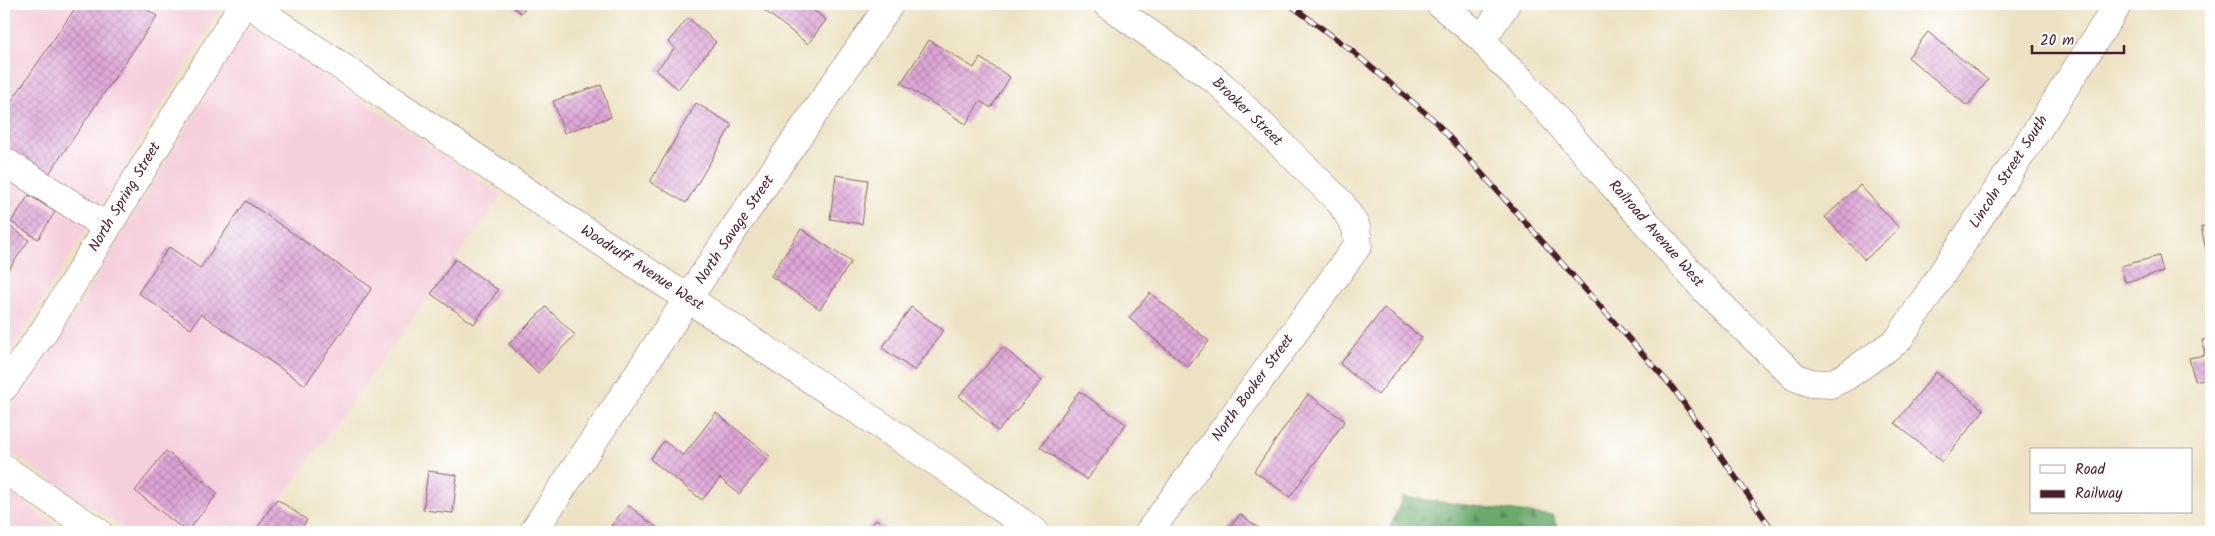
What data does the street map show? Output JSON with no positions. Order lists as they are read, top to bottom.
{
  "streets": {
    "street": [
      "Brooker Street",
      "Lincoln Street South",
      "North Spring Street",
      "North Savage Street",
      "Railroad Avenue West",
      "Woodruff Avenue West",
      "North Booker Street"
    ]
  },
  "crossings": [
    ["Brooker Street", "North Booker Street"],
    ["Lincoln Street South", "Railroad Avenue West"],
    ["North Savage Street", "Woodruff Avenue West"]
  ],
  "legend": ["Road", "Railway"],
  "scale_bar": "20 m"
}
